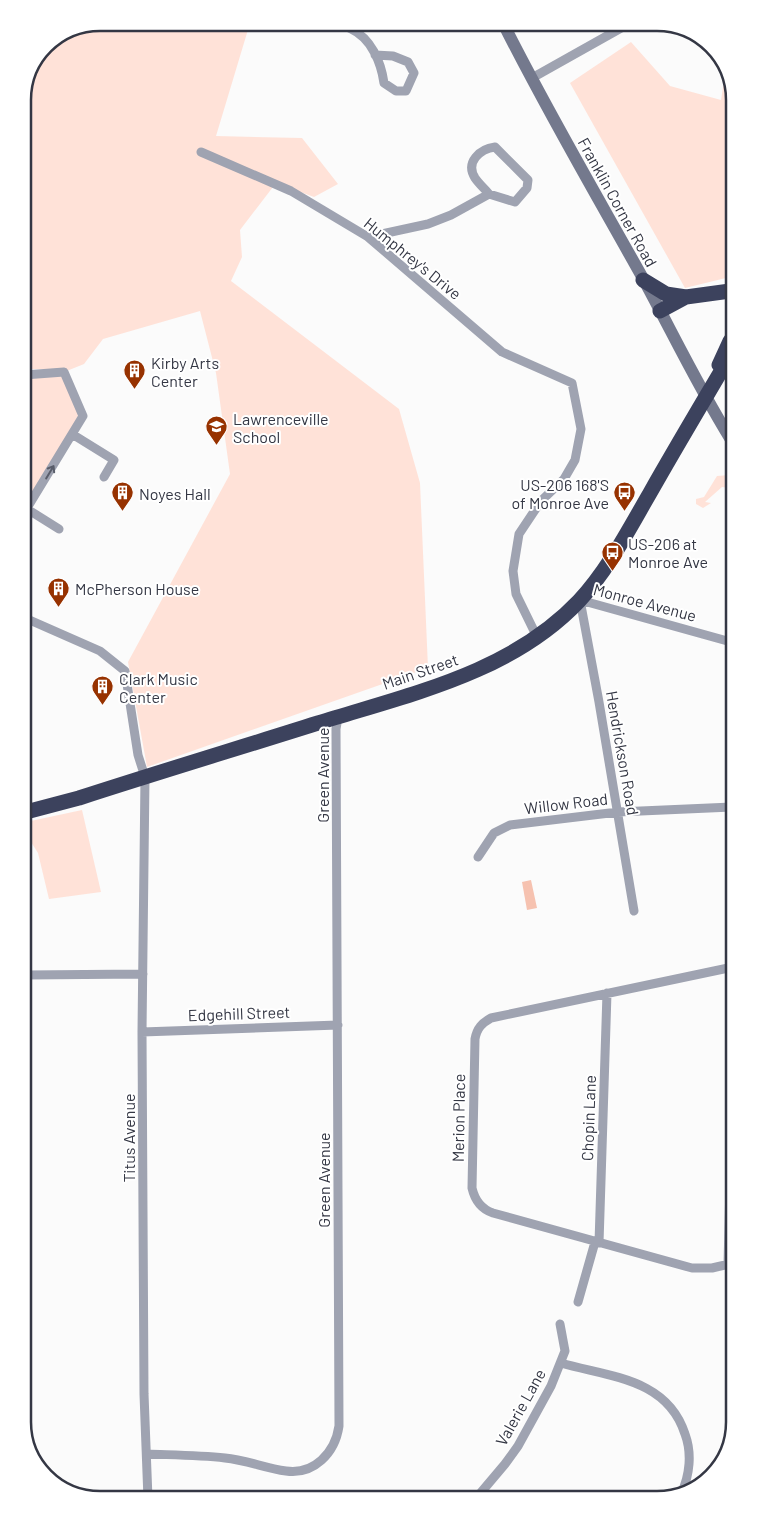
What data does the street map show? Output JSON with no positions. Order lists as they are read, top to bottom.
{
  "streets": {
    "highway": ["Main Street"],
    "street": [
      "Franklin Corner Road",
      "Humphrey's Drive",
      "Monroe Avenue",
      "Hendrickson Road",
      "Green Avenue",
      "Willow Road",
      "Edgehill Street",
      "Merion Place",
      "Chopin Lane",
      "Titus Avenue",
      "Valerie Lane"
    ]
  },
  "crossings": [
    ["Franklin Corner Road", "Main Street"],
    ["Humphrey's Drive", "Main Street"],
    ["Monroe Avenue", "Main Street"],
    ["Monroe Avenue", "Hendrickson Road"],
    ["Main Street", "Hendrickson Road"],
    ["Main Street", "Green Avenue"],
    ["Main Street", "Titus Avenue"],
    ["Hendrickson Road", "Willow Road"],
    ["Green Avenue", "Edgehill Street"],
    ["Green Avenue", "Titus Avenue"],
    ["Edgehill Street", "Titus Avenue"],
    ["Merion Place", "Chopin Lane"]
  ],
  "places": {
    "building": [
      "Kirby Arts Center",
      "Noyes Hall",
      "McPherson House",
      "Clark Music Center"
    ],
    "school or university": ["Lawrenceville School"],
    "bus stop": ["US-206 168'S of Monroe Ave", "US-206 at Monroe Ave"]
  }
}
